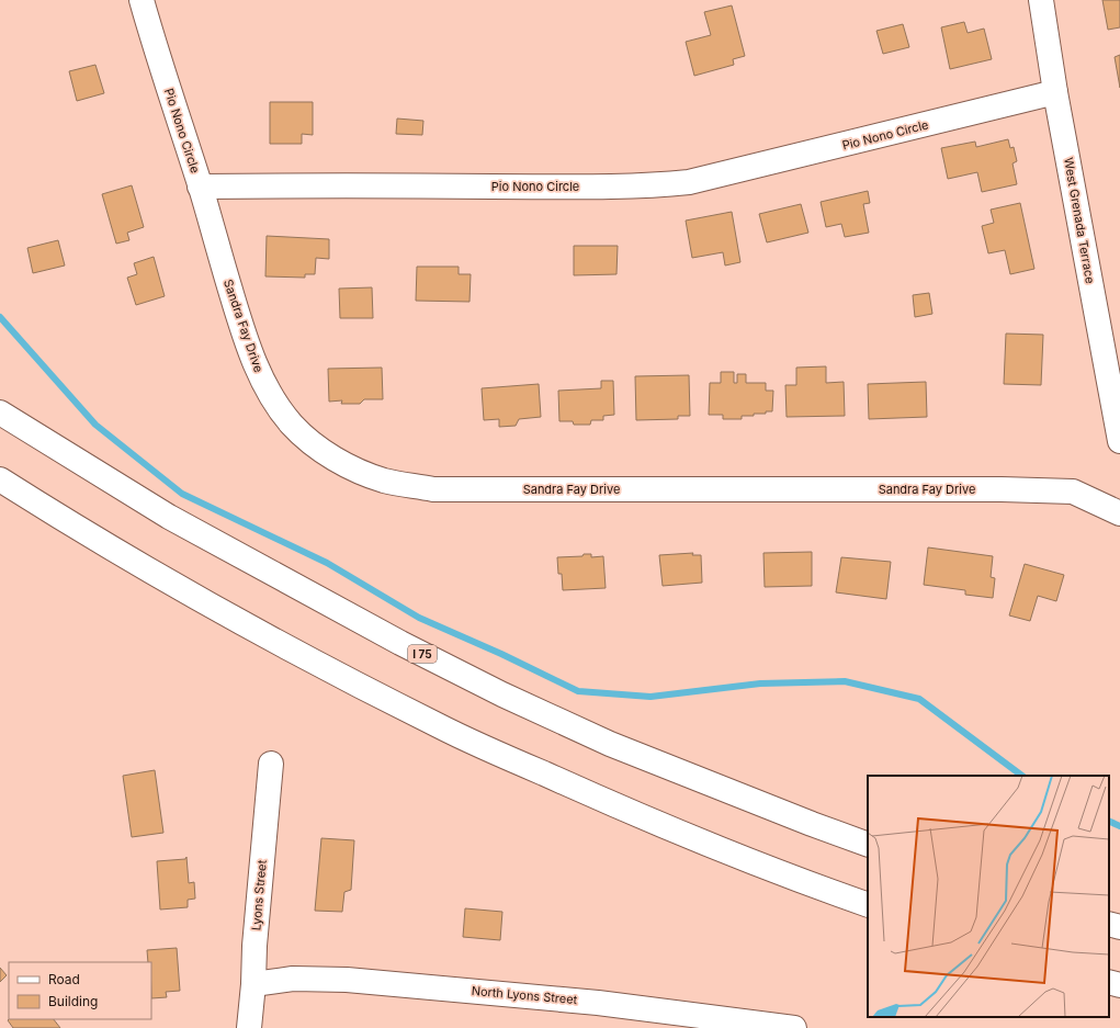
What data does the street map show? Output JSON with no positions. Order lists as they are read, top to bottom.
{
  "streets": {
    "main road": [
      "Pio Nono Circle",
      "West Grenada Terrace",
      "Sandra Fay Drive",
      "I 75",
      "Lyons Street",
      "North Lyons Street"
    ]
  },
  "crossings": [
    ["Pio Nono Circle", "West Grenada Terrace"],
    ["Pio Nono Circle", "Sandra Fay Drive"],
    ["Lyons Street", "North Lyons Street"]
  ],
  "legend": ["Road", "Building"]
}
